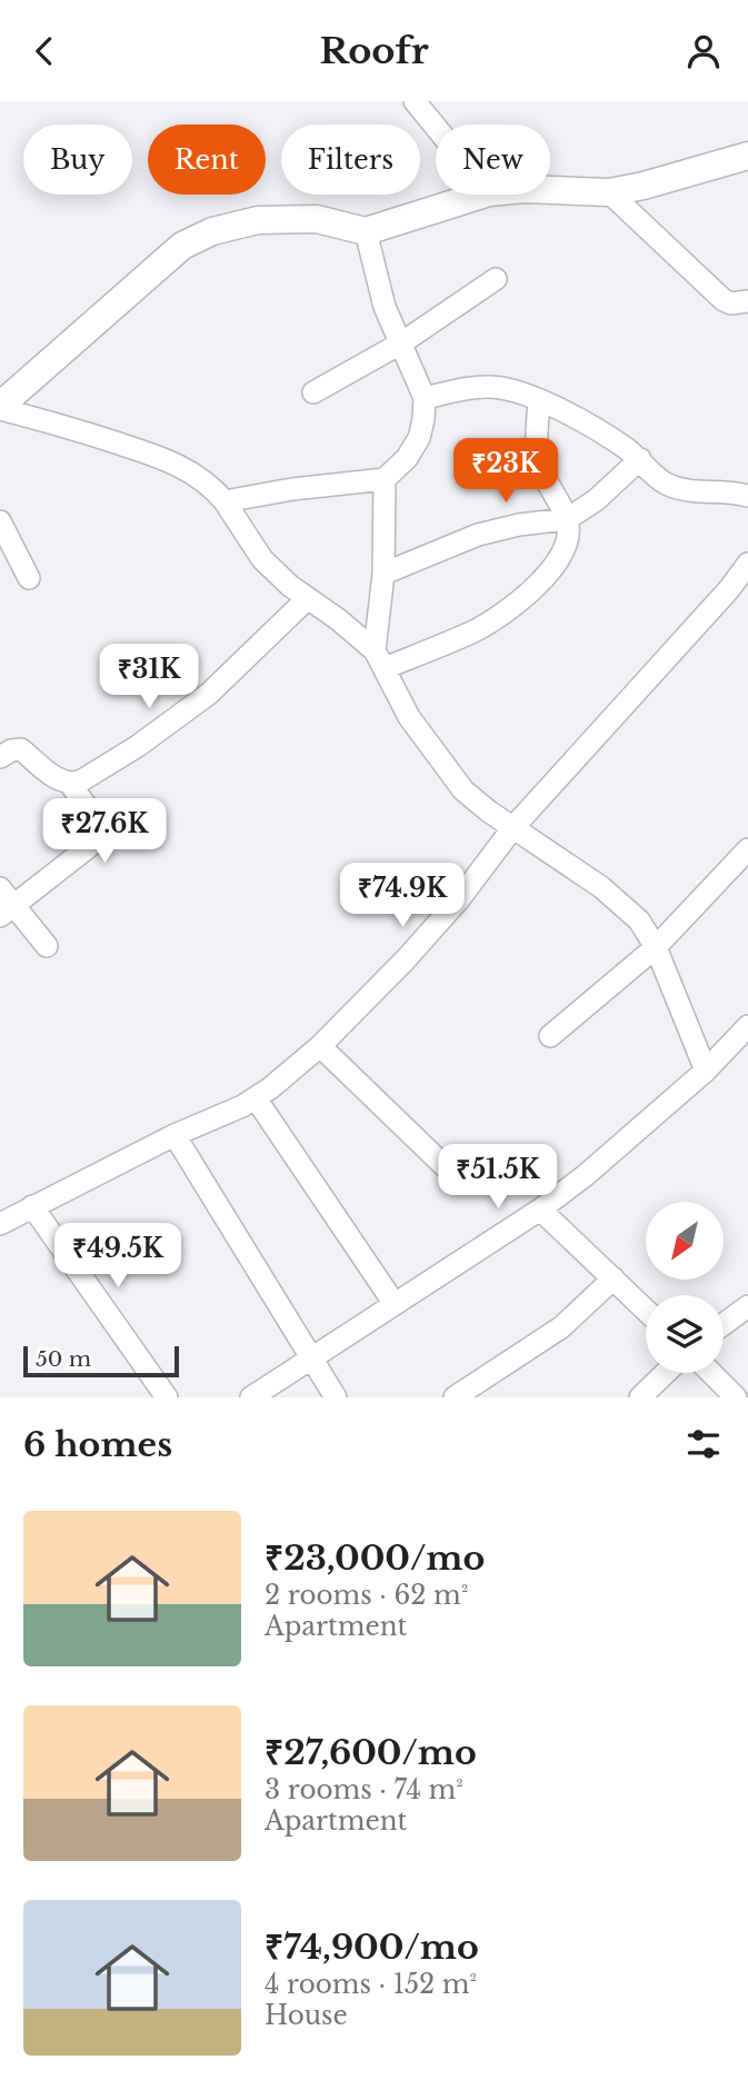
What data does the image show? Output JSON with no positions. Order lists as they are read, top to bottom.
{
  "scale_bar": "50 m",
  "north": "bottom left",
  "page": {
    "header": "Roofr",
    "chip": [
      "Buy",
      "Rent",
      "Filters",
      "New"
    ],
    "price": [
      "₹23K",
      "₹31K",
      "₹27.6K",
      "₹74.9K",
      "₹51.5K",
      "₹49.5K"
    ],
    "scale": "50 m",
    "heading": "6 homes",
    "list": [
      {
        "name": "₹23,000/mo",
        "note": "2 rooms · 62 m² · Apartment"
      },
      {
        "name": "₹27,600/mo",
        "note": "3 rooms · 74 m² · Apartment"
      },
      {
        "name": "₹74,900/mo",
        "note": "4 rooms · 152 m² · House"
      }
    ]
  }
}
